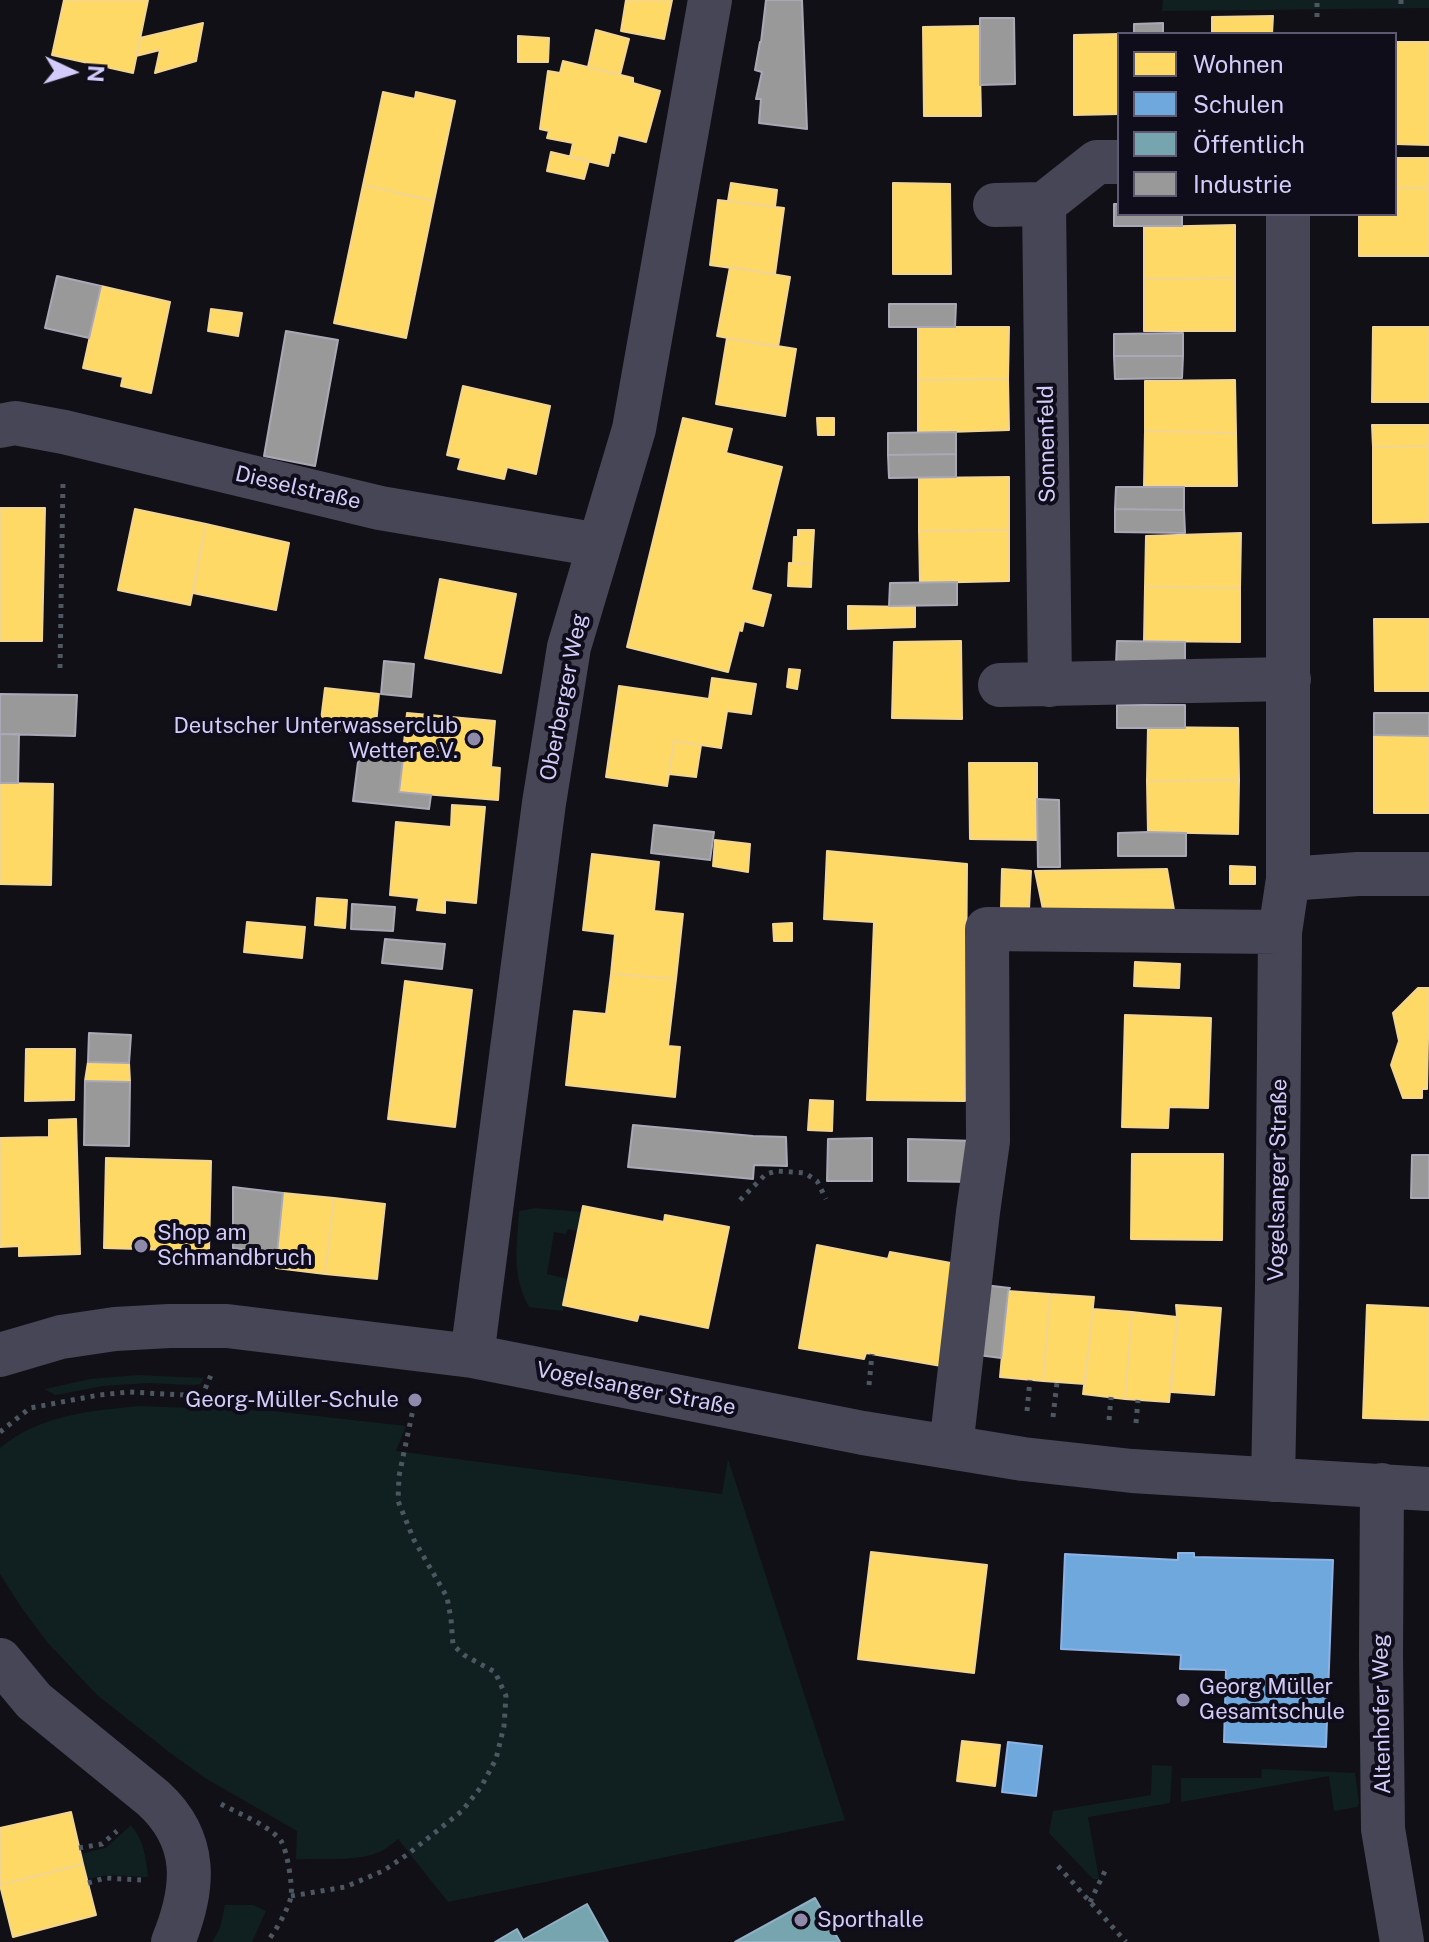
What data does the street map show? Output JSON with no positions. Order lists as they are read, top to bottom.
{
  "streets": {
    "street": [
      "Sonnenfeld",
      "Dieselstraße",
      "Oberberger Weg",
      "Vogelsanger Straße",
      "Altenhofer Weg"
    ]
  },
  "crossings": [
    ["Dieselstraße", "Oberberger Weg"],
    ["Oberberger Weg", "Vogelsanger Straße"],
    ["Vogelsanger Straße", "Altenhofer Weg"]
  ],
  "places": [
    "Deutscher Unterwasserclub Wetter e.V.",
    "Shop am Schmandbruch",
    "Georg-Müller-Schule",
    "Georg Müller Gesamtschule",
    "Sporthalle"
  ],
  "legend": [
    "Wohnen",
    "Schulen",
    "Öffentlich",
    "Industrie"
  ],
  "north": "right"
}
